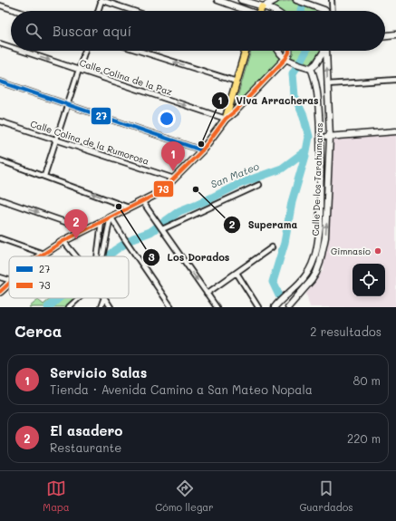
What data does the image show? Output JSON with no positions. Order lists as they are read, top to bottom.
{
  "streets": {
    "main road": ["Calle De los Tarahumaras"],
    "street": ["Calle Colina de la Paz", "Calle Colina de la Rumorosa"]
  },
  "water": ["San Mateo"],
  "places": [
    "Viva Arracheras",
    "Superama",
    "Los Dorados",
    "Gimnasio"
  ],
  "lines": ["transit line 73", "transit line 27"],
  "legend": ["27", "73"],
  "page": {
    "search": "Buscar aquí",
    "pins": ["1", "2"],
    "heading": ["Cerca", "2 resultados"],
    "list": [
      {
        "mark": "1",
        "name": "Servicio Salas",
        "note": "Tienda · Avenida Camino a San Mateo Nopala",
        "value": "80 m"
      },
      {
        "mark": "2",
        "name": "El asadero",
        "note": "Restaurante",
        "value": "220 m"
      }
    ],
    "nav": ["Mapa", "Cómo llegar", "Guardados"]
  }
}
